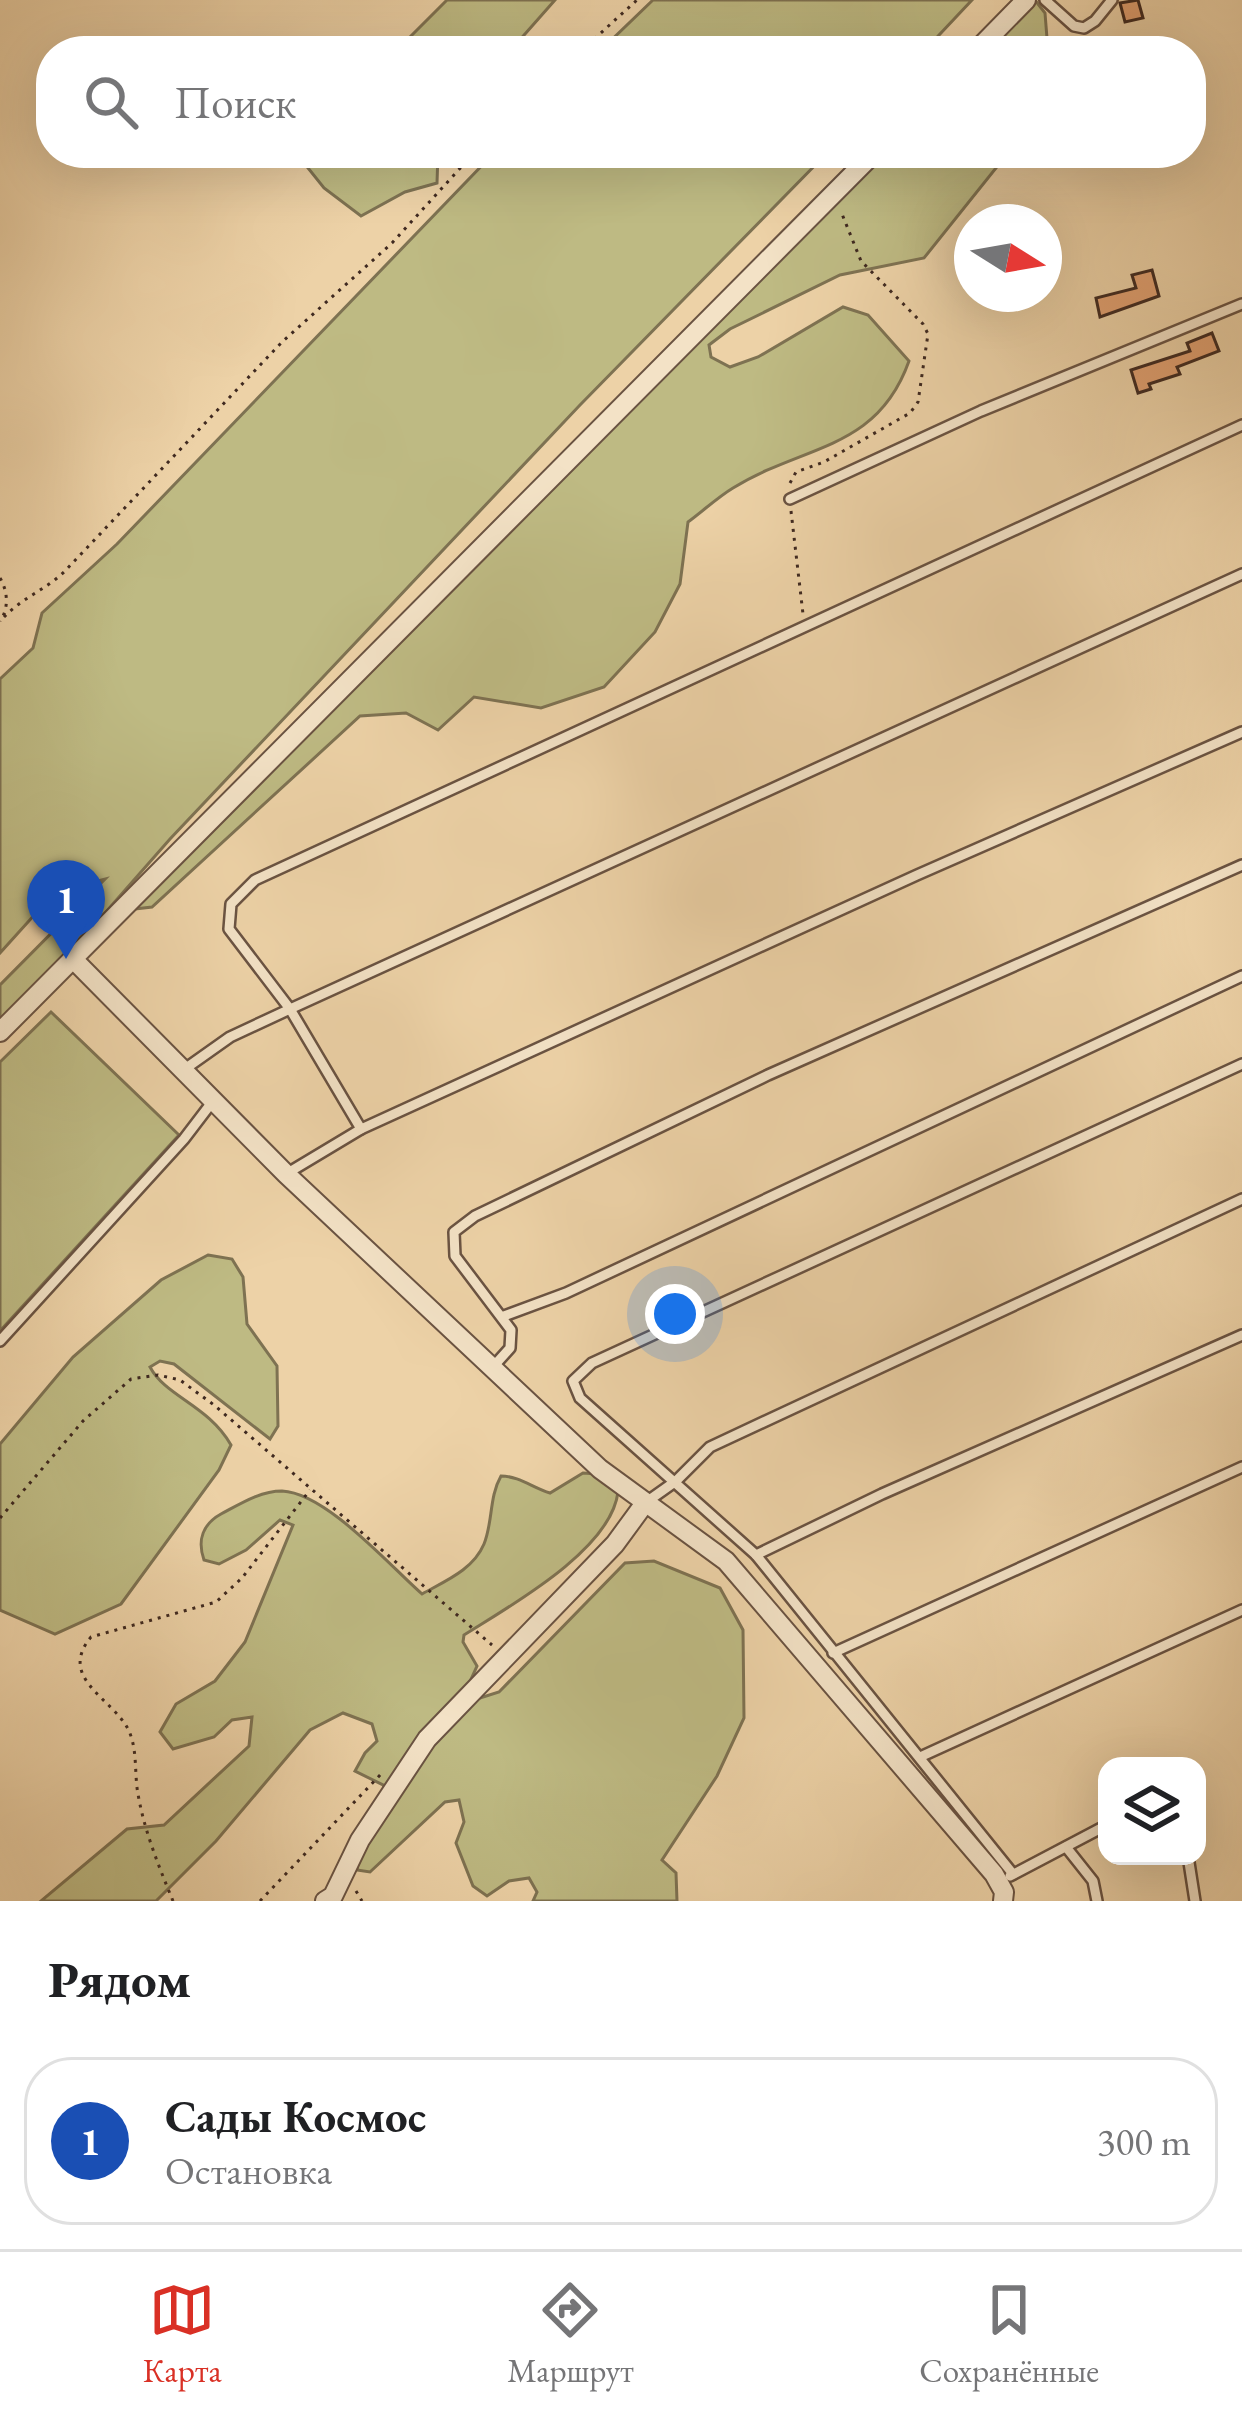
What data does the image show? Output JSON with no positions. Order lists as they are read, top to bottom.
{
  "north": "right",
  "page": {
    "search": "Поиск",
    "pins": "1",
    "heading": "Рядом",
    "list": [
      {
        "mark": "1",
        "name": "Сады Космос",
        "note": "Остановка",
        "value": "300 m"
      }
    ],
    "nav": ["Карта", "Маршрут", "Сохранённые"]
  }
}
